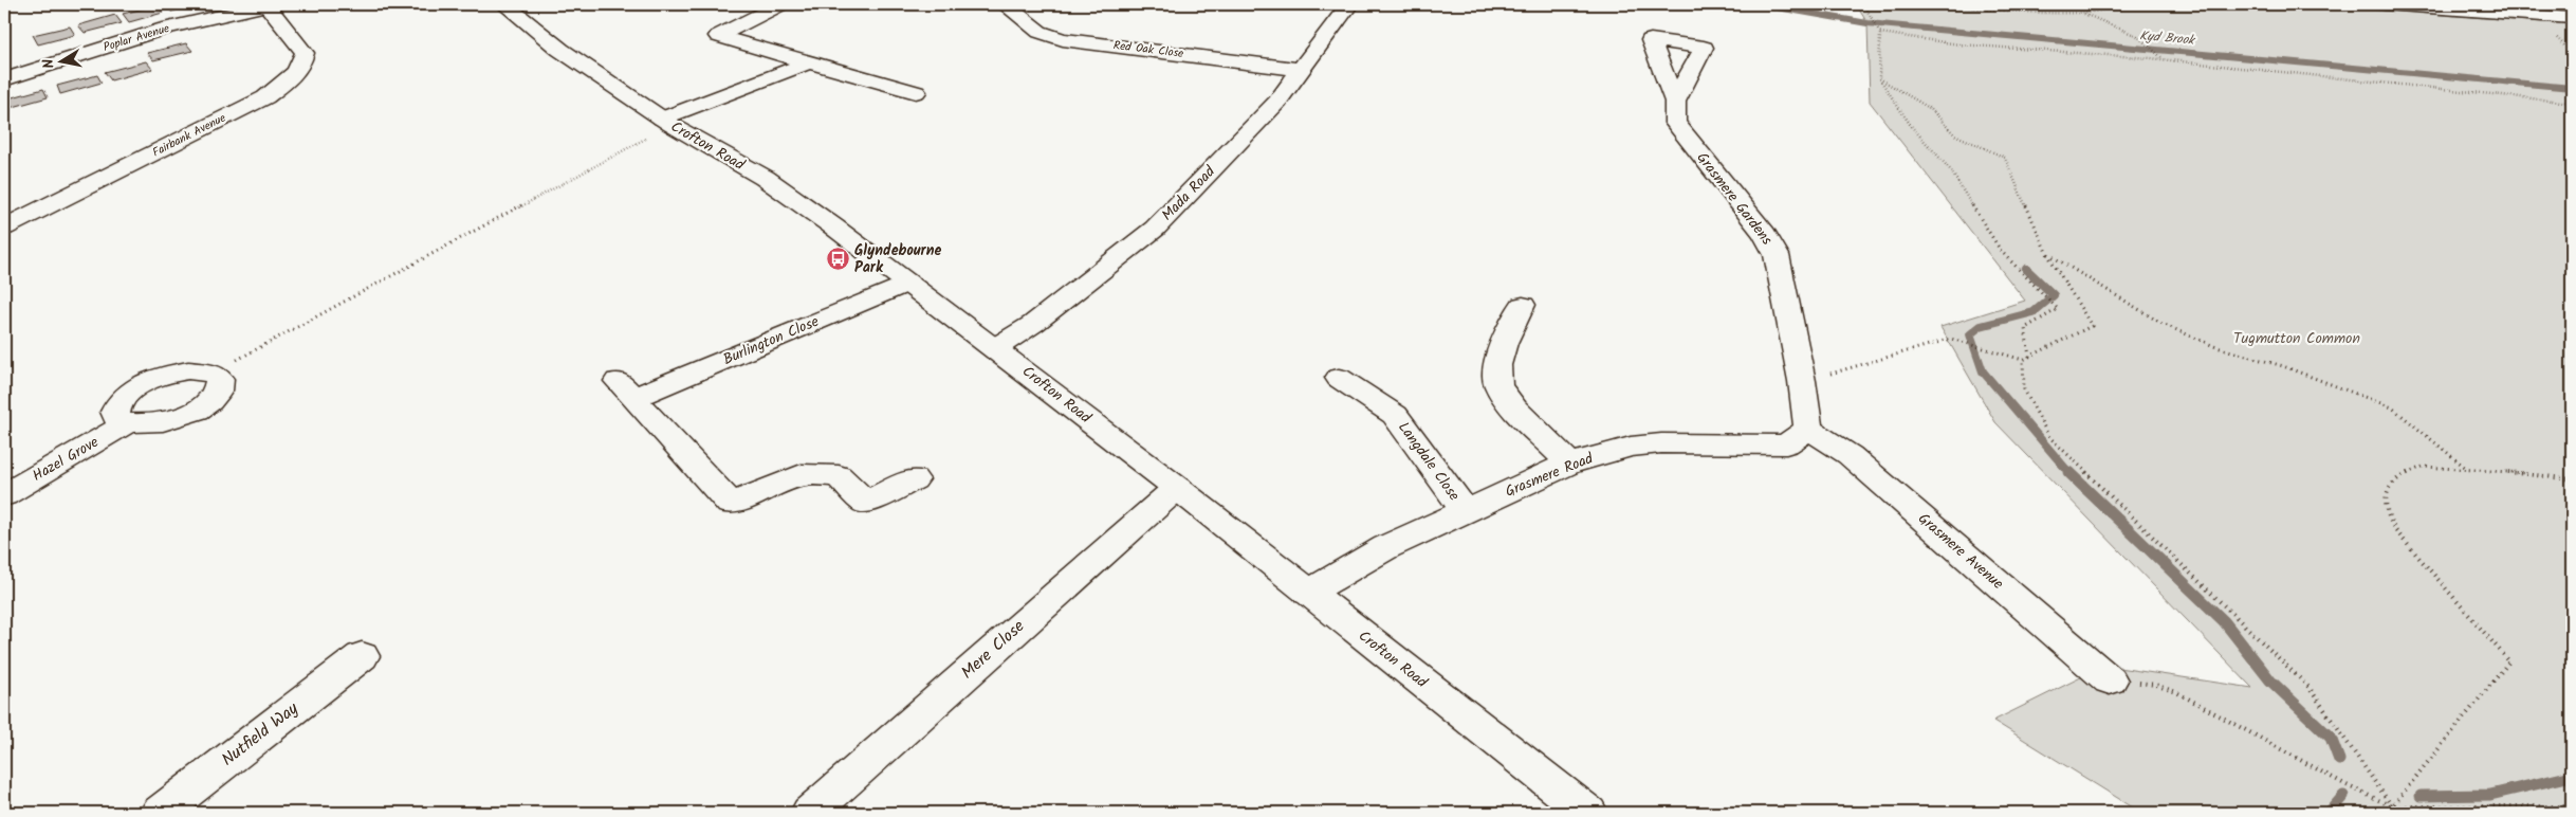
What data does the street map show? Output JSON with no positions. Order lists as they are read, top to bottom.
{
  "streets": {
    "street": [
      "Poplar Avenue",
      "Red Oak Close",
      "Fairbank Avenue",
      "Crofton Road",
      "Mada Road",
      "Grasmere Gardens",
      "Burlington Close",
      "Hazel Grove",
      "Langdale Close",
      "Grasmere Road",
      "Grasmere Avenue",
      "Mere Close",
      "Nutfield Way"
    ]
  },
  "crossings": [
    ["Poplar Avenue", "Fairbank Avenue"],
    ["Red Oak Close", "Mada Road"],
    ["Crofton Road", "Mada Road"],
    ["Crofton Road", "Burlington Close"],
    ["Crofton Road", "Grasmere Road"],
    ["Crofton Road", "Mere Close"],
    ["Grasmere Gardens", "Grasmere Road"],
    ["Grasmere Gardens", "Grasmere Avenue"],
    ["Langdale Close", "Grasmere Road"],
    ["Grasmere Road", "Grasmere Avenue"]
  ],
  "water": ["Kyd Brook"],
  "parks": ["Tugmutton Common"],
  "places": {
    "bus stop": ["Glyndebourne Park"]
  },
  "north": "left"
}
